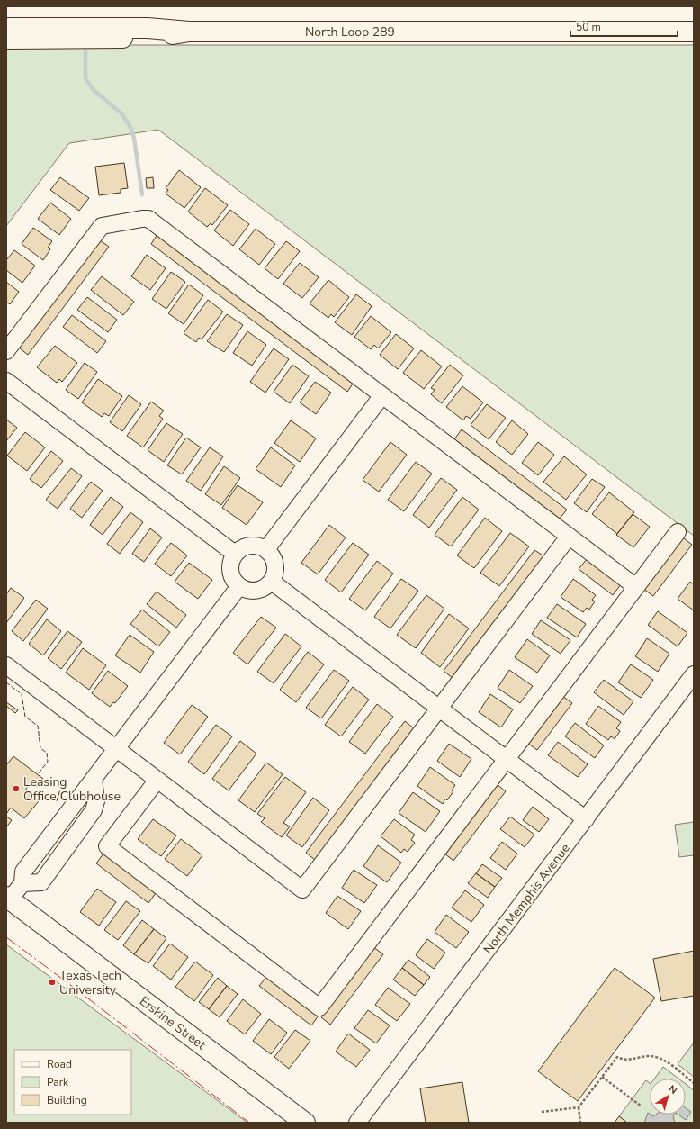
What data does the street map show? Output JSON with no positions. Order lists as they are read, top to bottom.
{
  "streets": {
    "main road": ["North Loop 289", "Erskine Street"],
    "street": ["North Memphis Avenue"]
  },
  "places": ["Leasing Office/Clubhouse", "Texas Tech University"],
  "legend": ["Road", "Park", "Building"],
  "scale_bar": "50 m",
  "north": "top right"
}
